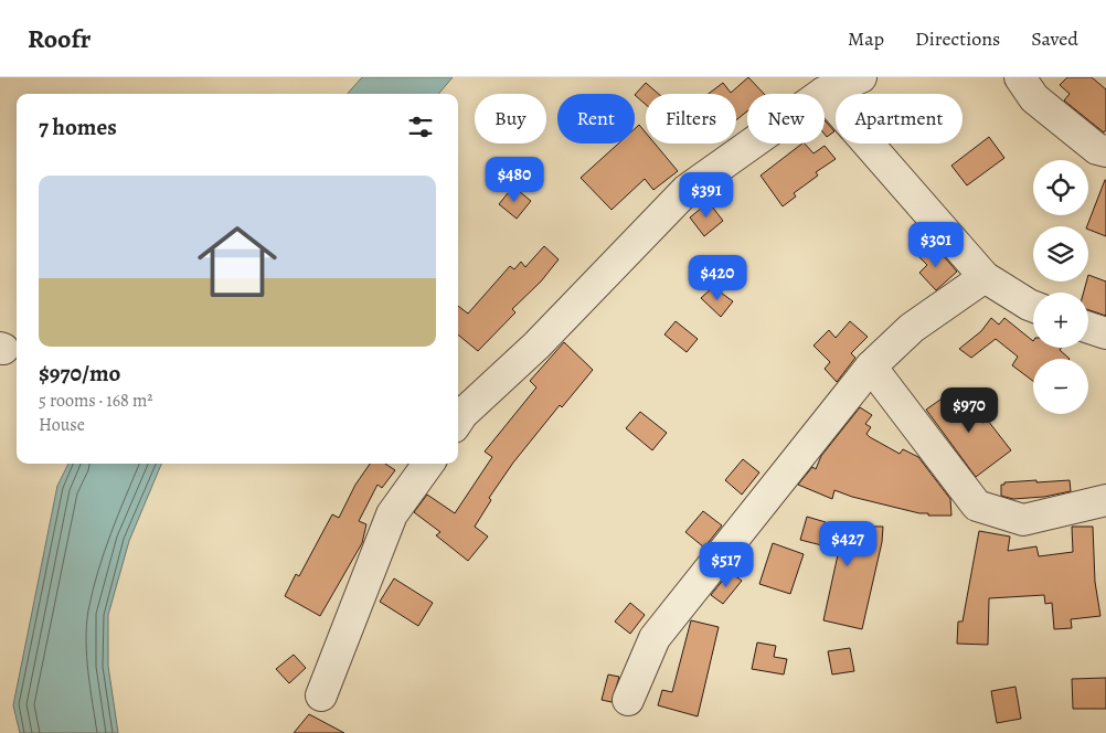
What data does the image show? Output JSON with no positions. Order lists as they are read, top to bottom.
{
  "page": {
    "header": "Roofr",
    "nav": ["Map", "Directions", "Saved"],
    "chip": [
      "Buy",
      "Rent",
      "Filters",
      "New",
      "Apartment"
    ],
    "heading": "7 homes",
    "price": [
      "$480",
      "$391",
      "$301",
      "$420",
      "$970",
      "$427",
      "$517"
    ],
    "map_buttons": ["+", "−"],
    "list": [
      {
        "name": "$970/mo",
        "note": "5 rooms · 168 m² · House"
      }
    ]
  }
}
